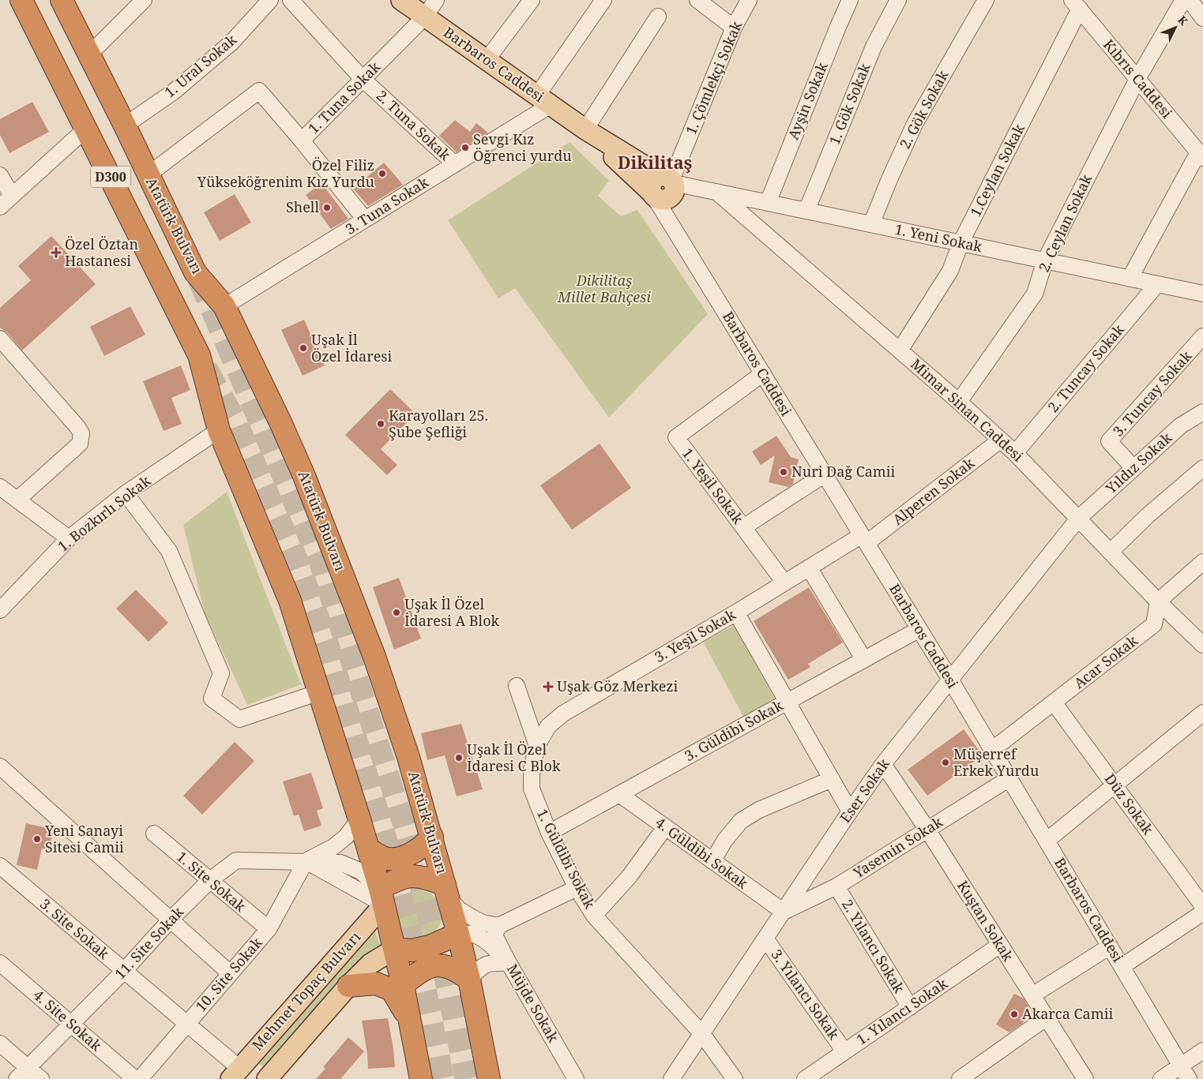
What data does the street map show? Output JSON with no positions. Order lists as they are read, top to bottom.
{
  "streets": {
    "highway": ["D300", "Atatürk Bulvarı"],
    "main road": ["Barbaros Caddesi", "Mehmet Topaç Bulvarı"],
    "street": [
      "1. Ural Sokak",
      "1. Çömlekçi Sokak",
      "Kıbrıs Caddesi",
      "1. Tuna Sokak",
      "Ayşin Sokak",
      "1. Gök Sokak",
      "2. Gök Sokak",
      "2. Tuna Sokak",
      "1.Ceylan Sokak",
      "3. Tuna Sokak",
      "2. Ceylan Sokak",
      "1. Yeni Sokak",
      "2. Tuncay Sokak",
      "3. Tuncay Sokak",
      "Mimar Sinan Caddesi",
      "Yıldız Sokak",
      "1. Yeşil Sokak",
      "Alperen Sokak",
      "1. Bozkırlı Sokak",
      "3. Yeşil Sokak",
      "Acar Sokak",
      "3. Güldibi Sokak",
      "Eser Sokak",
      "Düz Sokak",
      "Yasemin Sokak",
      "4. Güldibi Sokak",
      "1. Güldibi Sokak",
      "1. Site Sokak",
      "Kuştan Sokak",
      "3. Site Sokak",
      "11. Site Sokak",
      "2. Yılancı Sokak",
      "10. Site Sokak",
      "3. Yılancı Sokak",
      "Müjde Sokak",
      "1. Yılancı Sokak",
      "4. Site Sokak"
    ]
  },
  "crossings": [
    ["Barbaros Caddesi", "1. Çömlekçi Sokak"],
    ["Barbaros Caddesi", "1. Tuna Sokak"],
    ["Barbaros Caddesi", "3. Tuna Sokak"],
    ["Barbaros Caddesi", "1. Yeni Sokak"],
    ["Barbaros Caddesi", "1. Yeşil Sokak"],
    ["Barbaros Caddesi", "Alperen Sokak"],
    ["Barbaros Caddesi", "3. Yeşil Sokak"],
    ["Barbaros Caddesi", "Acar Sokak"],
    ["Barbaros Caddesi", "3. Güldibi Sokak"],
    ["Barbaros Caddesi", "Eser Sokak"],
    ["Barbaros Caddesi", "Yasemin Sokak"],
    ["1. Ural Sokak", "Atatürk Bulvarı"],
    ["1. Çömlekçi Sokak", "1. Yeni Sokak"],
    ["Kıbrıs Caddesi", "1.Ceylan Sokak"],
    ["Kıbrıs Caddesi", "2. Ceylan Sokak"],
    ["1. Tuna Sokak", "2. Tuna Sokak"],
    ["1. Tuna Sokak", "3. Tuna Sokak"],
    ["Ayşin Sokak", "1. Yeni Sokak"],
    ["1. Gök Sokak", "1. Yeni Sokak"],
    ["2. Gök Sokak", "1. Yeni Sokak"],
    ["2. Tuna Sokak", "3. Tuna Sokak"],
    ["1.Ceylan Sokak", "1. Yeni Sokak"],
    ["1.Ceylan Sokak", "Mimar Sinan Caddesi"],
    ["D300", "1. Bozkırlı Sokak"],
    ["3. Tuna Sokak", "Atatürk Bulvarı"],
    ["2. Ceylan Sokak", "1. Yeni Sokak"],
    ["2. Ceylan Sokak", "Mimar Sinan Caddesi"],
    ["Atatürk Bulvarı", "11. Site Sokak"],
    ["Atatürk Bulvarı", "Mehmet Topaç Bulvarı"],
    ["1. Yeni Sokak", "2. Tuncay Sokak"],
    ["1. Yeni Sokak", "Mimar Sinan Caddesi"],
    ["2. Tuncay Sokak", "Mimar Sinan Caddesi"],
    ["3. Tuncay Sokak", "Yıldız Sokak"],
    ["Mimar Sinan Caddesi", "Yıldız Sokak"],
    ["Mimar Sinan Caddesi", "Alperen Sokak"],
    ["Mimar Sinan Caddesi", "Acar Sokak"],
    ["Mimar Sinan Caddesi", "Eser Sokak"],
    ["Yıldız Sokak", "Eser Sokak"],
    ["1. Yeşil Sokak", "3. Yeşil Sokak"],
    ["Alperen Sokak", "3. Yeşil Sokak"],
    ["3. Yeşil Sokak", "1. Güldibi Sokak"],
    ["Acar Sokak", "Düz Sokak"],
    ["3. Güldibi Sokak", "4. Güldibi Sokak"],
    ["3. Güldibi Sokak", "1. Güldibi Sokak"],
    ["Eser Sokak", "Yasemin Sokak"],
    ["Eser Sokak", "4. Güldibi Sokak"],
    ["Eser Sokak", "1. Güldibi Sokak"],
    ["Eser Sokak", "Kuştan Sokak"],
    ["Eser Sokak", "3. Yılancı Sokak"],
    ["Yasemin Sokak", "4. Güldibi Sokak"],
    ["Yasemin Sokak", "Kuştan Sokak"],
    ["Yasemin Sokak", "2. Yılancı Sokak"],
    ["1. Site Sokak", "11. Site Sokak"],
    ["1. Site Sokak", "10. Site Sokak"],
    ["Kuştan Sokak", "1. Yılancı Sokak"],
    ["3. Site Sokak", "11. Site Sokak"],
    ["3. Site Sokak", "10. Site Sokak"],
    ["3. Site Sokak", "Mehmet Topaç Bulvarı"],
    ["11. Site Sokak", "10. Site Sokak"],
    ["11. Site Sokak", "Mehmet Topaç Bulvarı"],
    ["11. Site Sokak", "4. Site Sokak"],
    ["2. Yılancı Sokak", "1. Yılancı Sokak"],
    ["3. Yılancı Sokak", "1. Yılancı Sokak"]
  ],
  "districts": ["Dikilitaş"],
  "parks": ["Dikilitaş Millet Bahçesi"],
  "places": {
    "other": [
      "Sevgi Kız Öğrenci yurdu",
      "Özel Filiz Yükseköğrenim Kız Yurdu",
      "Shell",
      "Uşak İl Özel İdaresi",
      "Karayolları 25. Şube Şefliği",
      "Nuri Dağ Camii",
      "Uşak İl Özel İdaresi A Blok",
      "Uşak İl Özel İdaresi C Blok",
      "Müşerref Erkek Yurdu",
      "Yeni Sanayi Sitesi Camii",
      "Akarca Camii"
    ],
    "health": ["Özel Öztan Hastanesi", "Uşak Göz Merkezi"]
  },
  "north": "top right"
}
